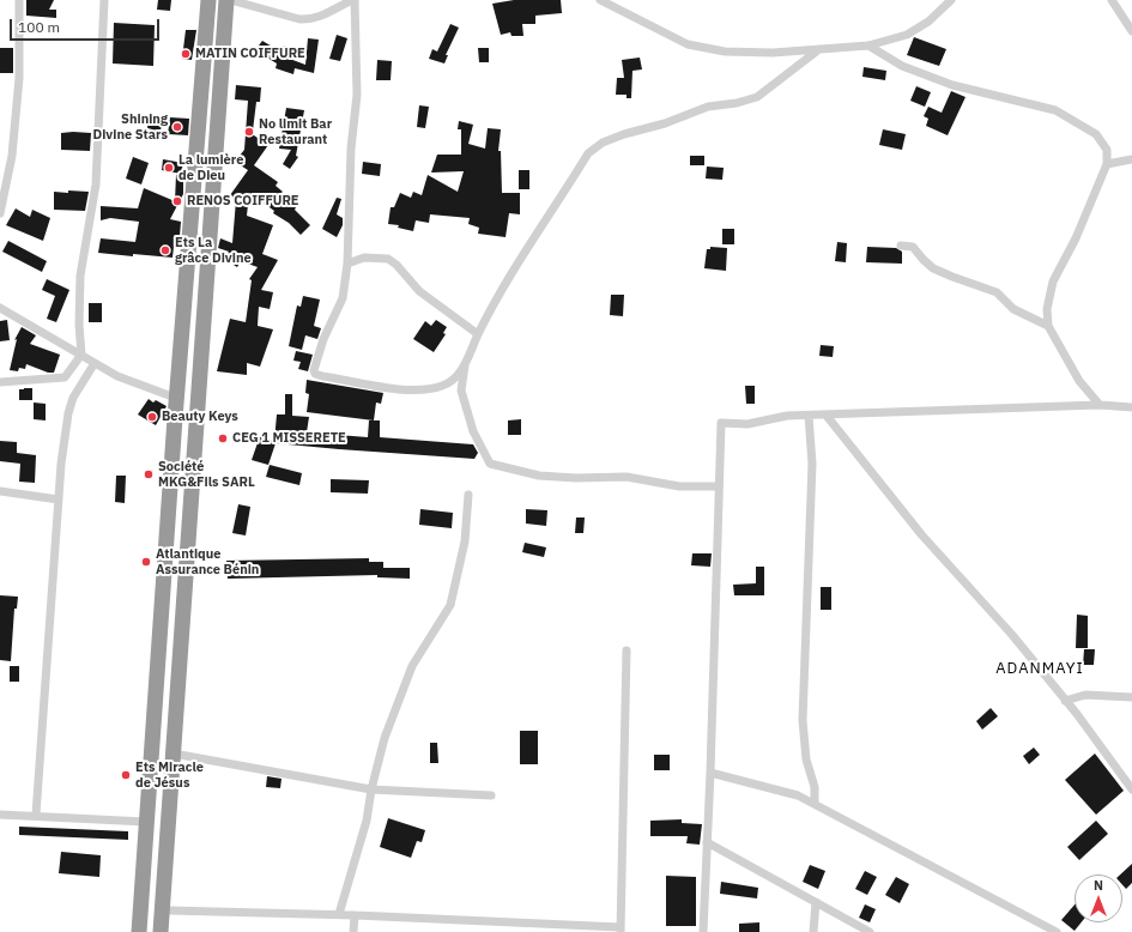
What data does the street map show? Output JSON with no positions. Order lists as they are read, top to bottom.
{
  "districts": ["ADANMAYI"],
  "places": [
    "MATIN COIFFURE",
    "Shining Divine Stars",
    "No limit Bar Restaurant",
    "La lumière de Dieu",
    "RENOS COIFFURE",
    "Ets La grâce Divine",
    "Beauty Keys",
    "CEG 1 MISSERETE",
    "Société MKG&Fils SARL",
    "Atlantique Assurance Bénin",
    "Ets Miracle de Jésus"
  ],
  "scale_bar": "100 m",
  "north": "top"
}
